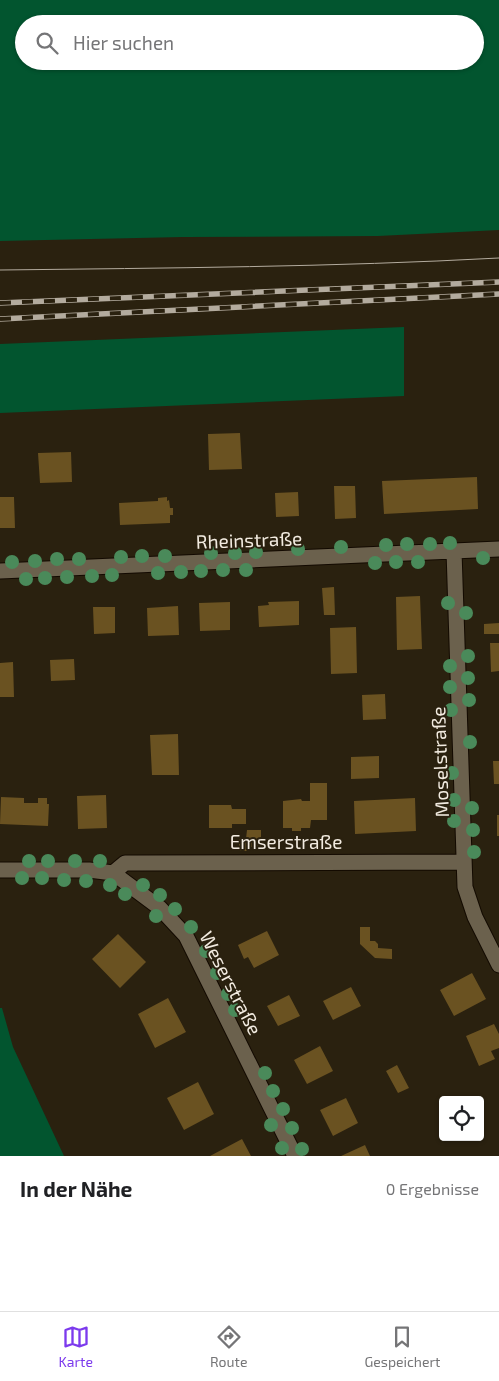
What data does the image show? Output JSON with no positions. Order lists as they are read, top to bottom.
{
  "streets": {
    "street": [
      "Rheinstraße",
      "Moselstraße",
      "Emserstraße",
      "Weserstraße"
    ]
  },
  "crossings": [
    ["Rheinstraße", "Moselstraße"],
    ["Moselstraße", "Emserstraße"],
    ["Emserstraße", "Weserstraße"]
  ],
  "page": {
    "search": "Hier suchen",
    "heading": ["In der Nähe", "0 Ergebnisse"],
    "nav": ["Karte", "Route", "Gespeichert"]
  }
}
